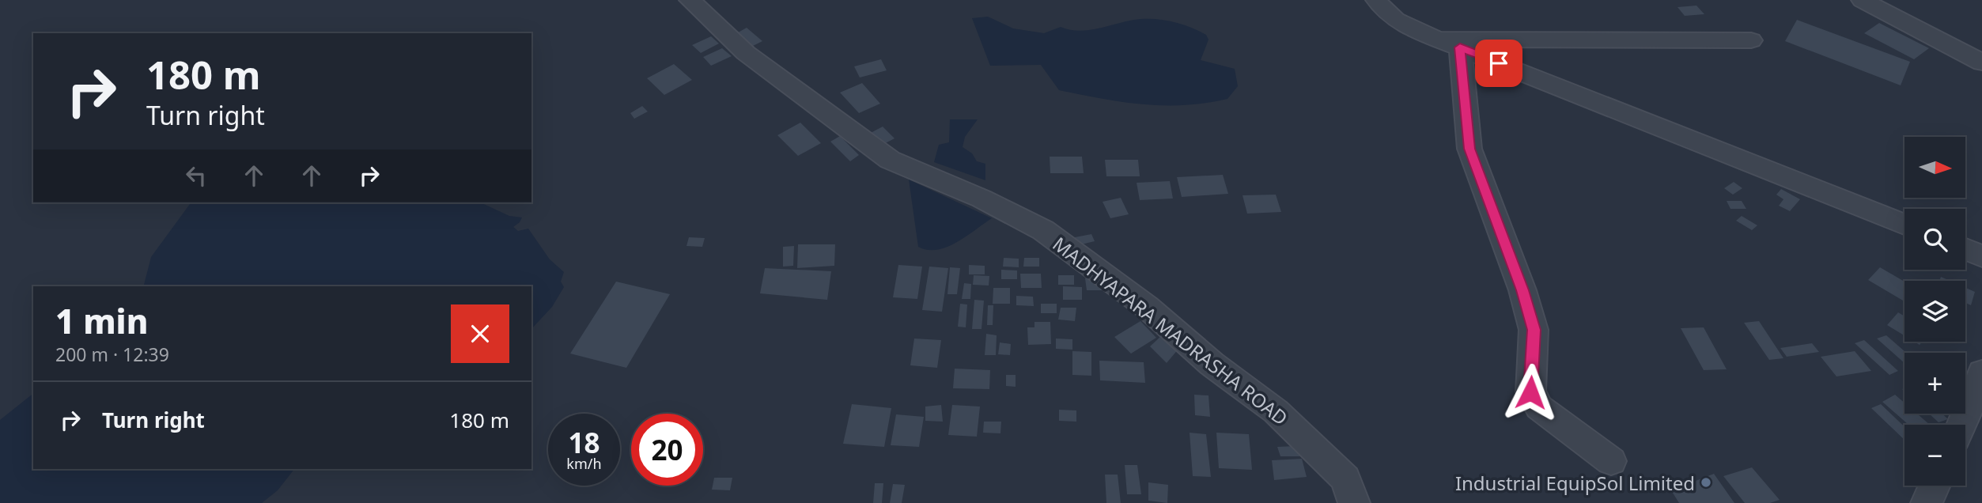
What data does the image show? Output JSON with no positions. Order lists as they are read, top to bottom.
{
  "streets": {
    "street": ["MADHYAPARA MADRASHA ROAD"]
  },
  "places": ["Industrial EquipSol Limited"],
  "north": "right",
  "page": {
    "turn": ["180 m", "Turn right"],
    "map_buttons": ["+", "−"],
    "heading": ["1 min", "200 m · 12:39"],
    "list": [
      {
        "name": "Turn right",
        "value": "180 m"
      }
    ],
    "speed": "18 km/h",
    "limit": "20"
  }
}
